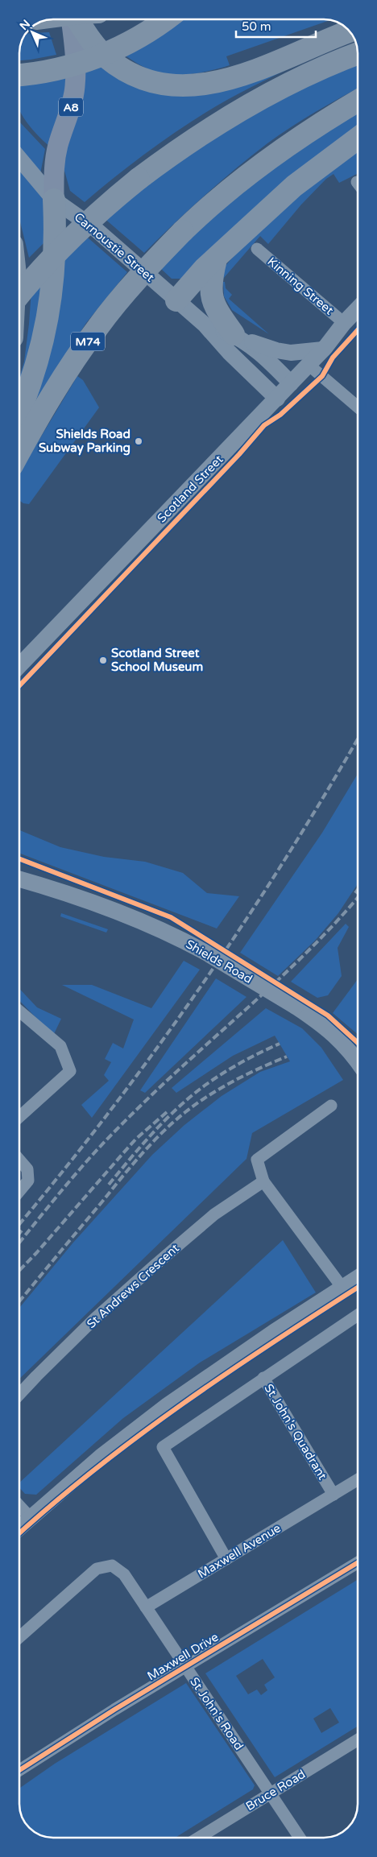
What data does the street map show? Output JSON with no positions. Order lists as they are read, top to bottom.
{
  "streets": {
    "highway": ["M74"],
    "main road": ["A8"],
    "street": [
      "Carnoustie Street",
      "Kinning Street",
      "Scotland Street",
      "Shields Road",
      "St Andrews Crescent",
      "St John's Quadrant",
      "Maxwell Avenue",
      "Maxwell Drive",
      "St John's Road",
      "Bruce Road"
    ]
  },
  "crossings": [
    ["A8", "Carnoustie Street"],
    ["Carnoustie Street", "Scotland Street"],
    ["Kinning Street", "Scotland Street"],
    ["St John's Quadrant", "Maxwell Avenue"],
    ["Maxwell Avenue", "St John's Road"],
    ["Maxwell Drive", "St John's Road"],
    ["St John's Road", "Bruce Road"]
  ],
  "places": ["Shields Road Subway Parking", "Scotland Street School Museum"],
  "scale_bar": "50 m",
  "north": "top left"
}
